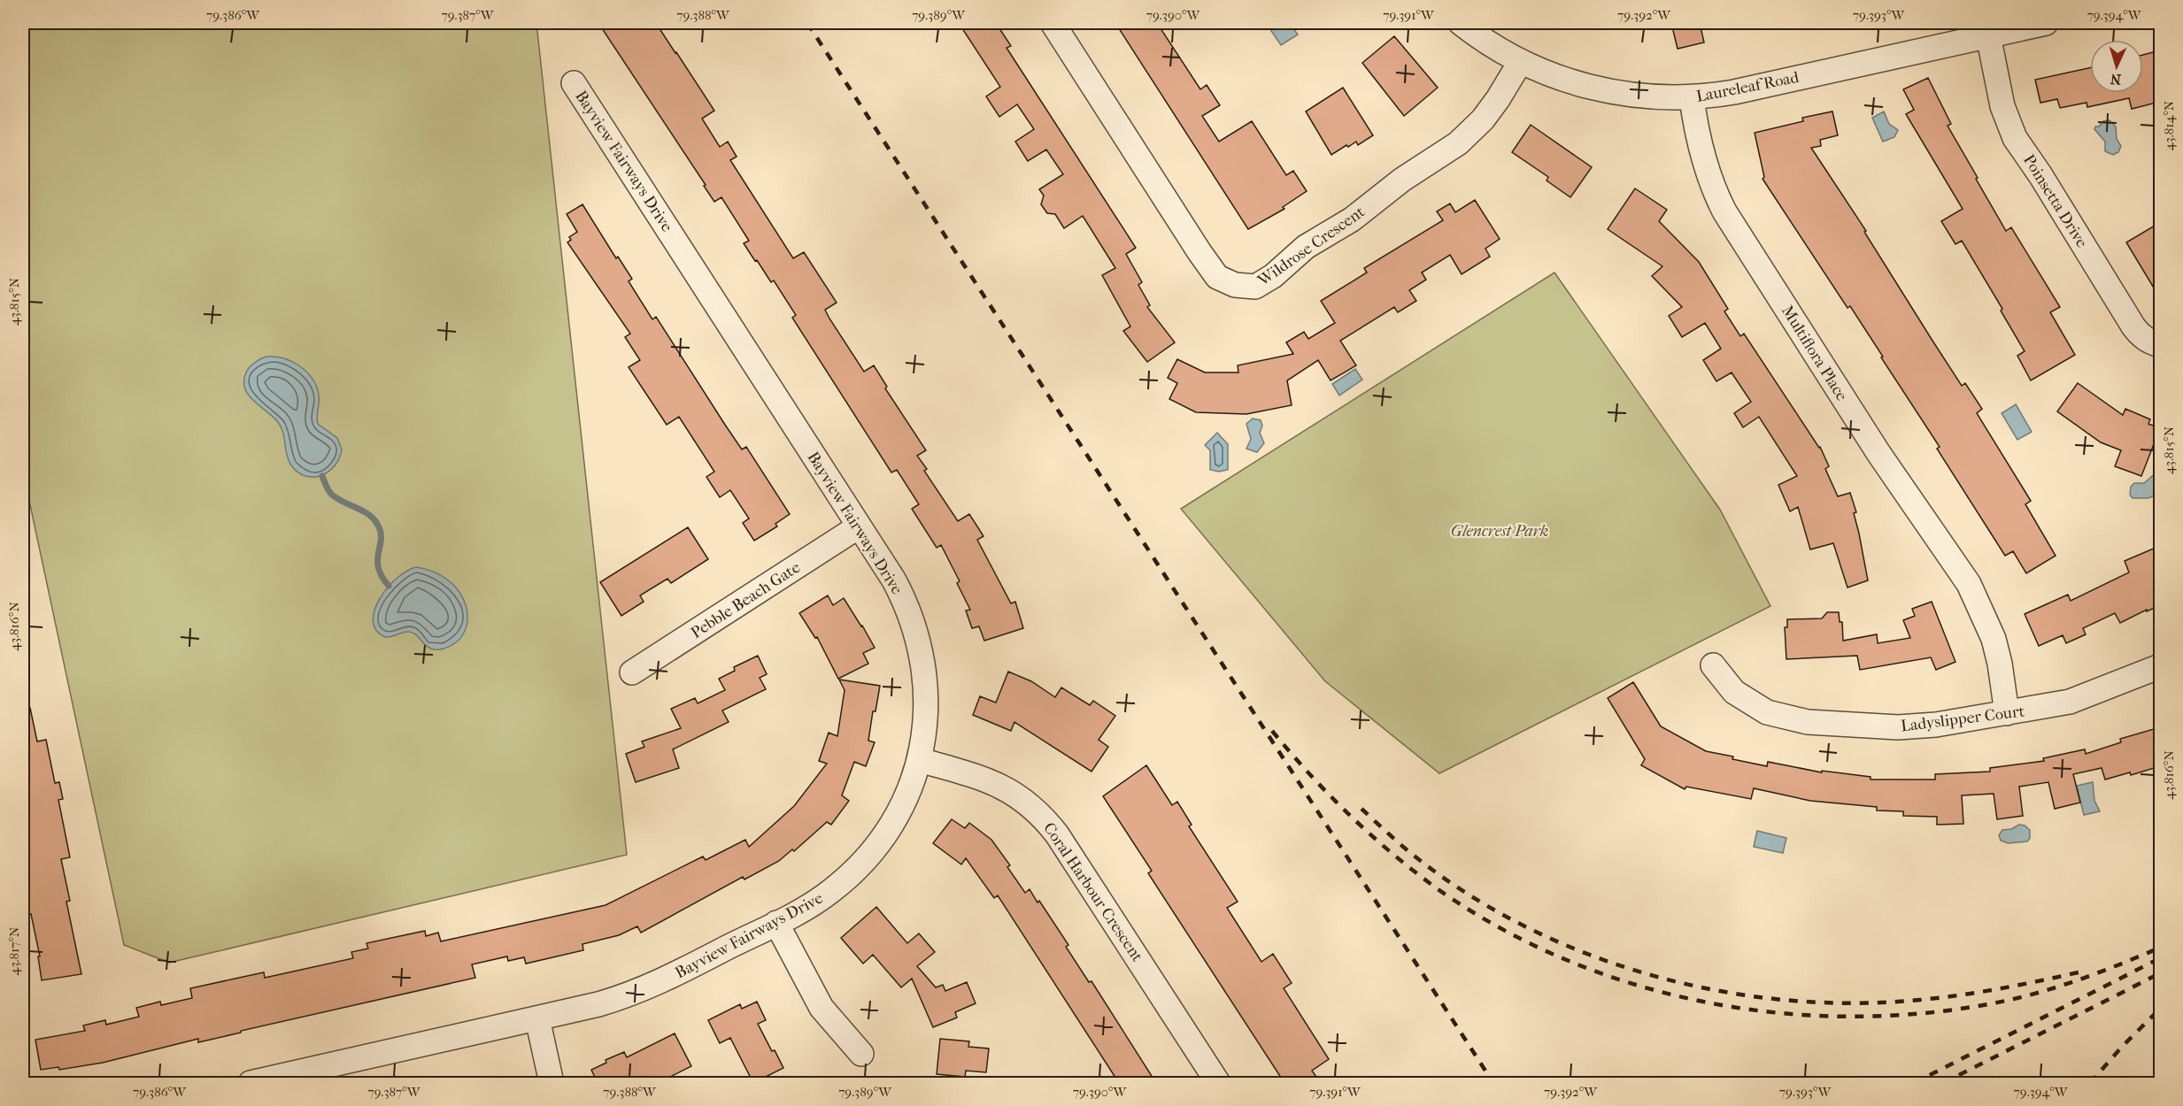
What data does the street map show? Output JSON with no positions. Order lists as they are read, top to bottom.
{
  "streets": {
    "street": [
      "Laureleaf Road",
      "Bayview Fairways Drive",
      "Poinsetta Drive",
      "Wildrose Crescent",
      "Multiflora Place",
      "Pebble Beach Gate",
      "Ladyslipper Court",
      "Coral Harbour Crescent"
    ]
  },
  "crossings": [
    ["Laureleaf Road", "Poinsetta Drive"],
    ["Laureleaf Road", "Wildrose Crescent"],
    ["Laureleaf Road", "Multiflora Place"],
    ["Bayview Fairways Drive", "Pebble Beach Gate"],
    ["Bayview Fairways Drive", "Coral Harbour Crescent"],
    ["Multiflora Place", "Ladyslipper Court"]
  ],
  "parks": ["Glencrest Park"],
  "north": "bottom",
  "coordinates": [
    "79.386°W",
    "79.387°W",
    "79.388°W",
    "79.389°W",
    "79.390°W",
    "79.391°W",
    "79.392°W",
    "79.393°W",
    "79.394°W",
    "43.814°N",
    "43.815°N",
    "43.816°N",
    "43.817°N"
  ]
}
